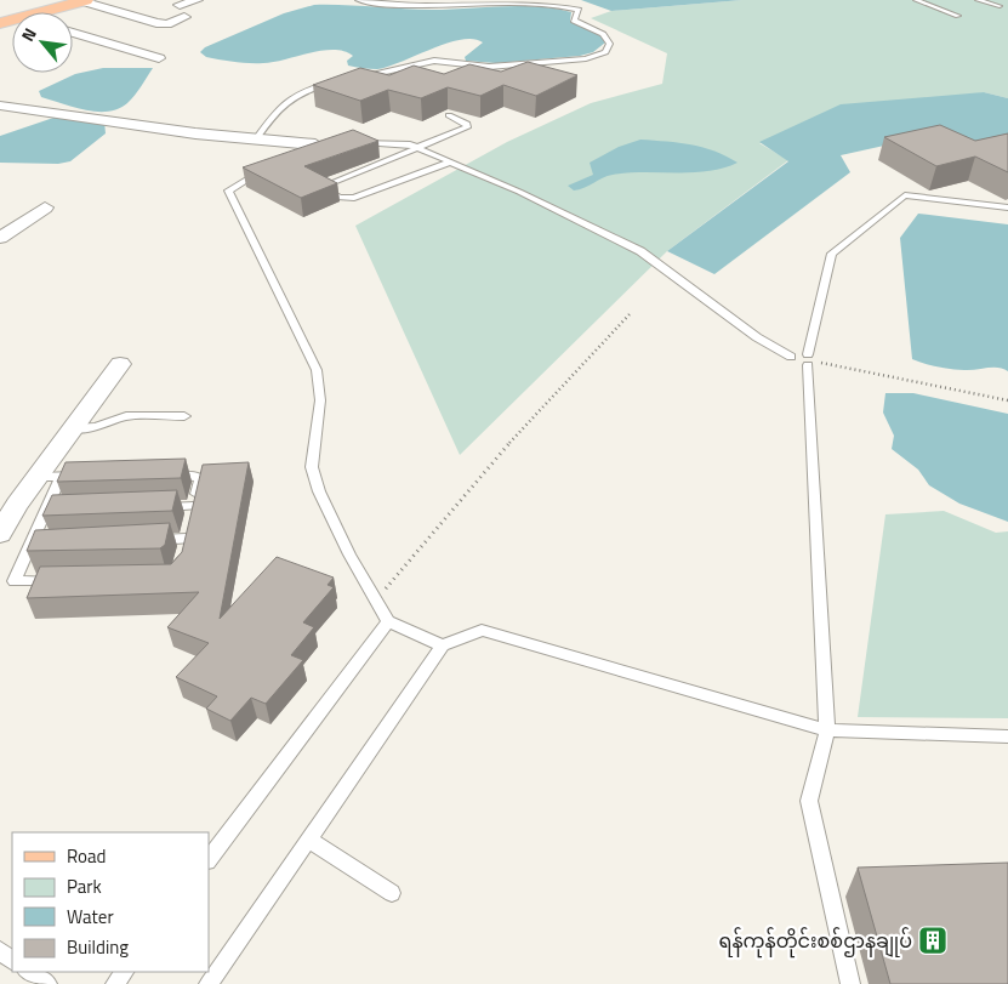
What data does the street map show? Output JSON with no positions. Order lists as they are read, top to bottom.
{
  "places": {
    "building": ["ရန်ကုန်တိုင်းစစ်ဌာနချုပ်"]
  },
  "legend": [
    "Road",
    "Park",
    "Water",
    "Building"
  ],
  "north": "top left"
}
